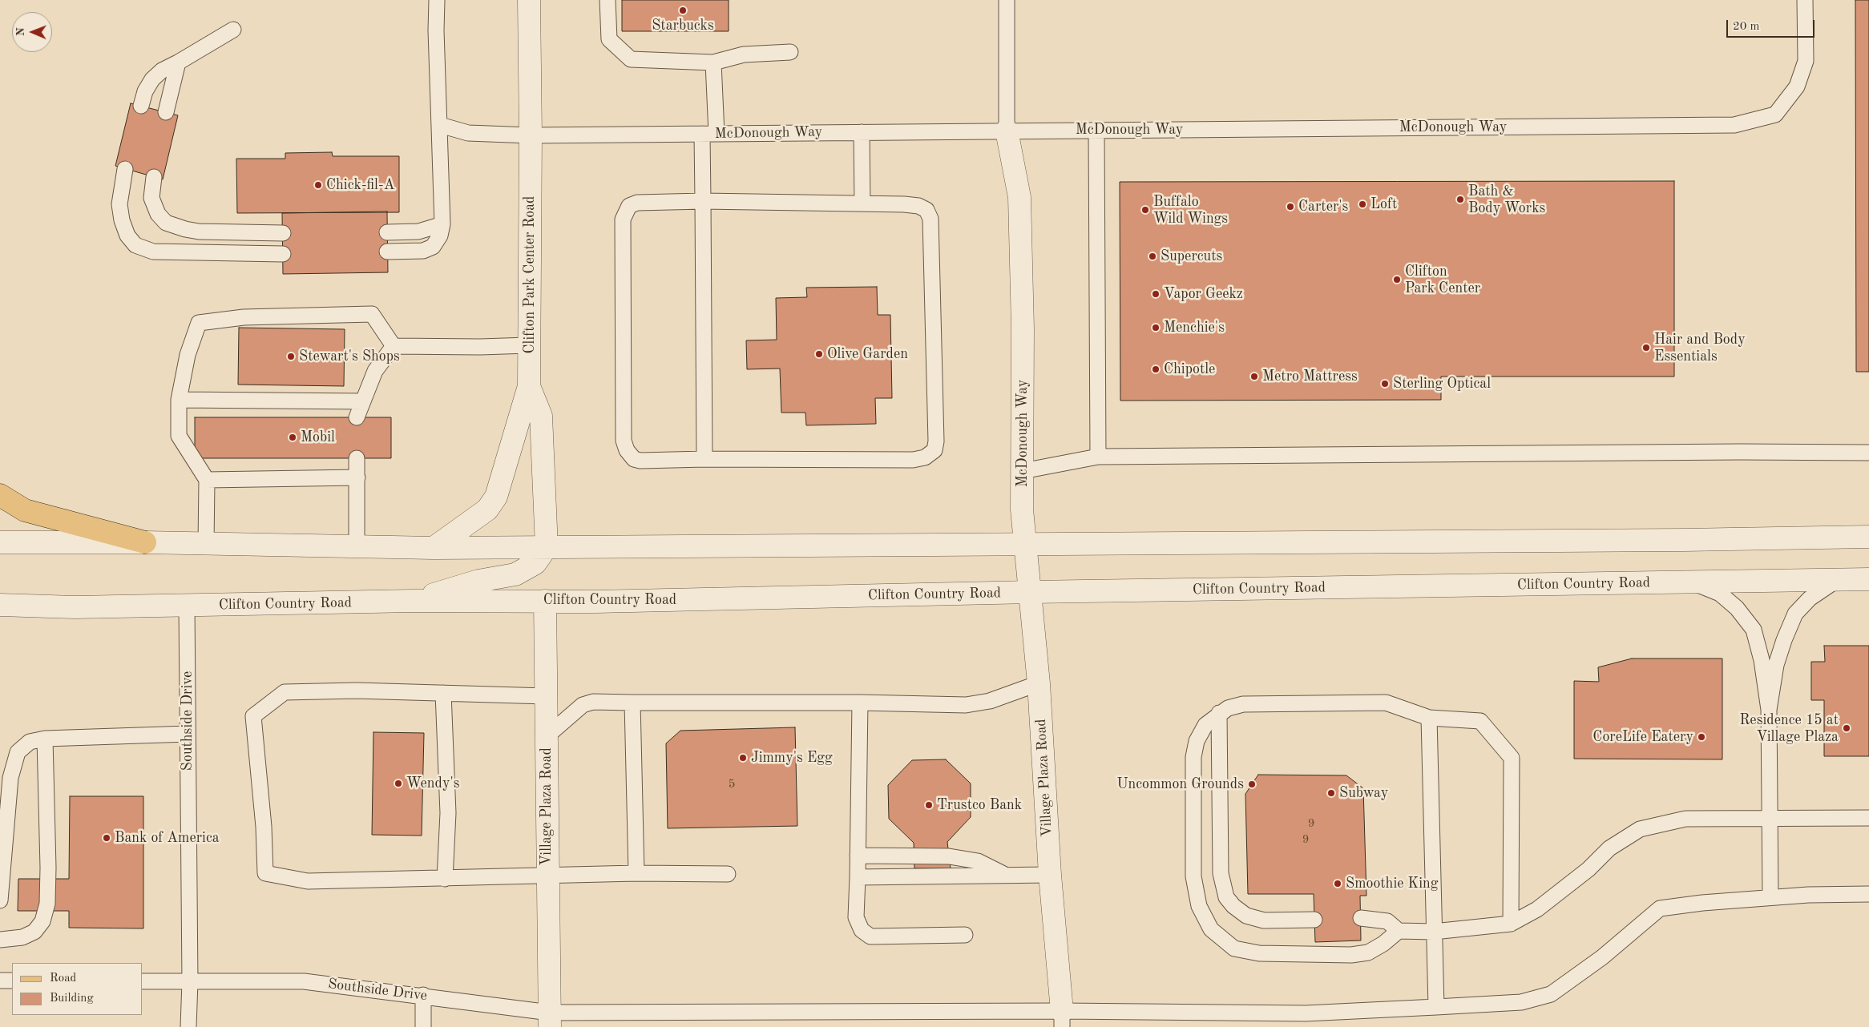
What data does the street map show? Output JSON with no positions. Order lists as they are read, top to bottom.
{
  "streets": {
    "street": [
      "McDonough Way",
      "Clifton Park Center Road",
      "Clifton Country Road",
      "Village Plaza Road"
    ],
    "lane": ["Southside Drive"]
  },
  "crossings": [
    ["McDonough Way", "Clifton Park Center Road"],
    ["McDonough Way", "Village Plaza Road"],
    ["Clifton Country Road", "Southside Drive"],
    ["Clifton Country Road", "Village Plaza Road"],
    ["Southside Drive", "Village Plaza Road"]
  ],
  "places": [
    "Starbucks",
    "Chick-fil-A",
    "Bath & Body Works",
    "Loft",
    "Carter's",
    "Buffalo Wild Wings",
    "Supercuts",
    "Clifton Park Center",
    "Vapor Geekz",
    "Menchie's",
    "Hair and Body Essentials",
    "Olive Garden",
    "Stewart's Shops",
    "Chipotle",
    "Metro Mattress",
    "Sterling Optical",
    "Mobil",
    "Residence 15 at Village Plaza",
    "CoreLife Eatery",
    "Jimmy's Egg",
    "Wendy's",
    "Uncommon Grounds",
    "Subway",
    "Trustco Bank",
    "Bank of America",
    "Smoothie King"
  ],
  "house_numbers": ["5", "9", "9"],
  "legend": ["Road", "Building"],
  "scale_bar": "20 m",
  "north": "left"
}
